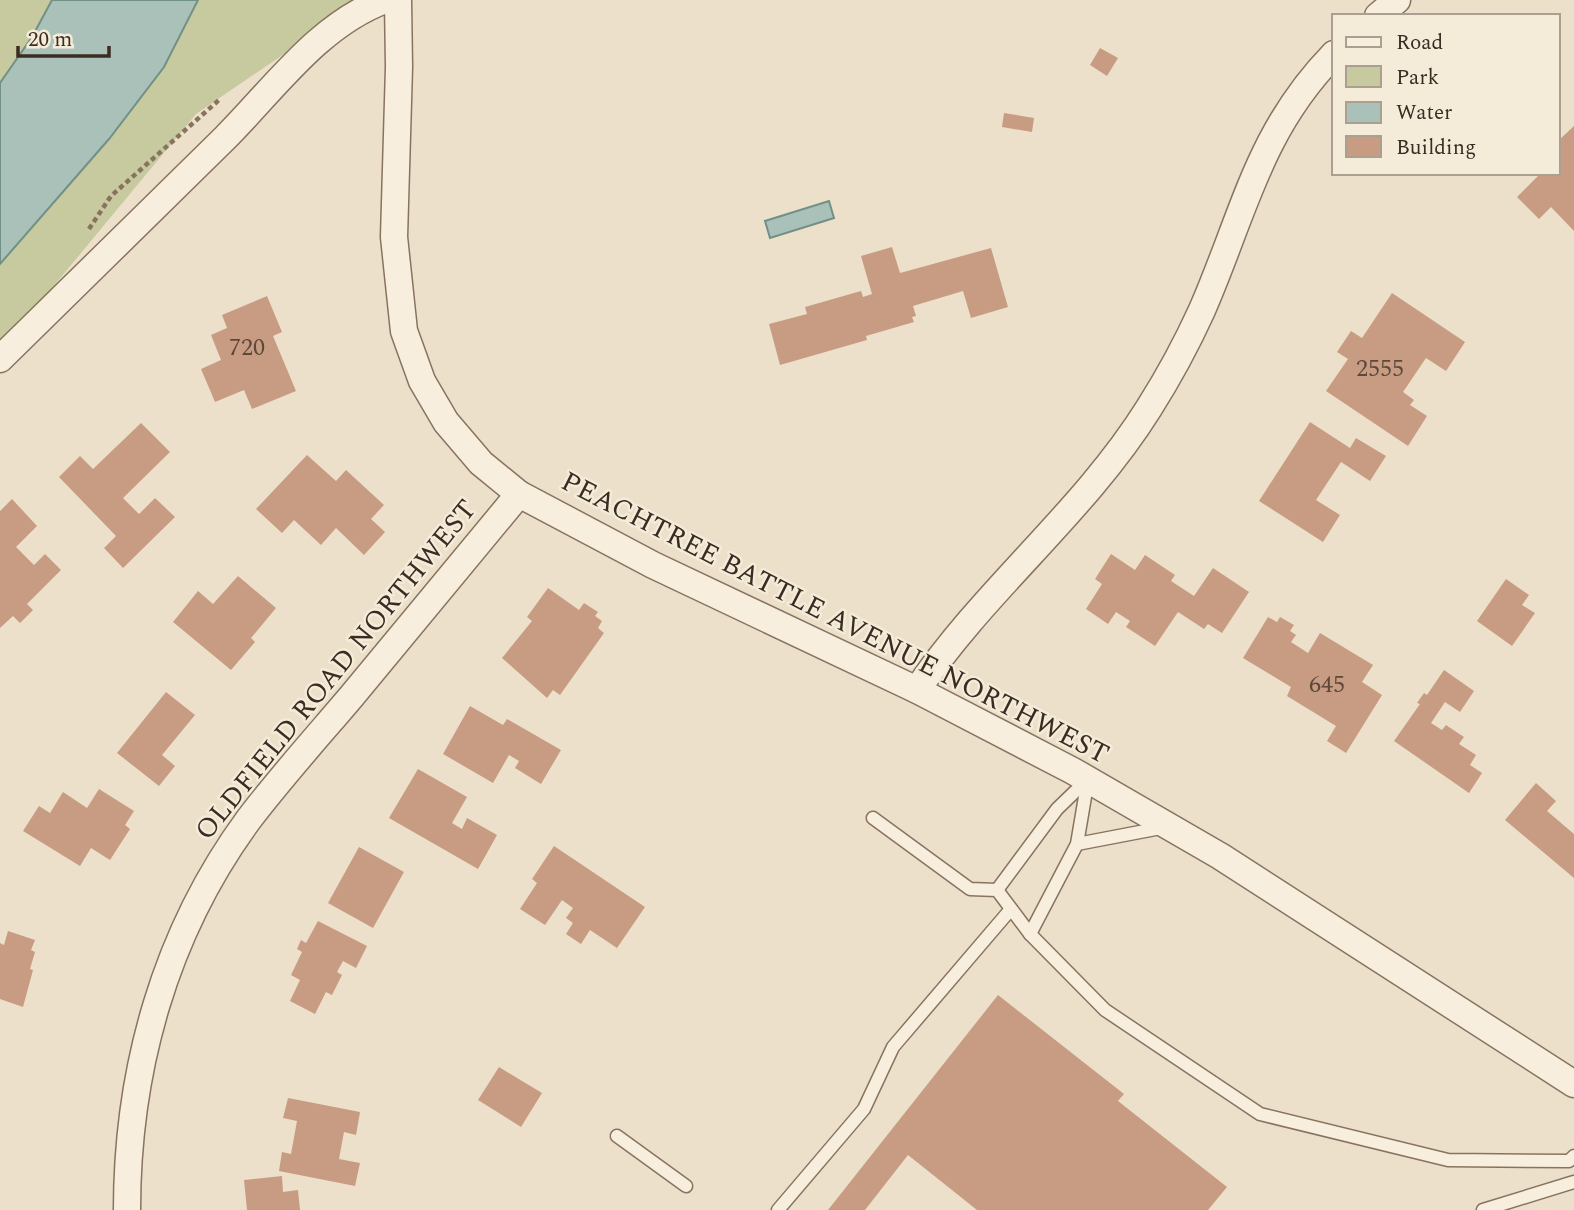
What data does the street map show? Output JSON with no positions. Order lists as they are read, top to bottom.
{
  "streets": {
    "street": ["PEACHTREE BATTLE AVENUE NORTHWEST", "OLDFIELD ROAD NORTHWEST"]
  },
  "crossings": [
    ["PEACHTREE BATTLE AVENUE NORTHWEST", "OLDFIELD ROAD NORTHWEST"]
  ],
  "house_numbers": ["720", "2555", "645"],
  "legend": [
    "Road",
    "Park",
    "Water",
    "Building"
  ],
  "scale_bar": "20 m"
}
